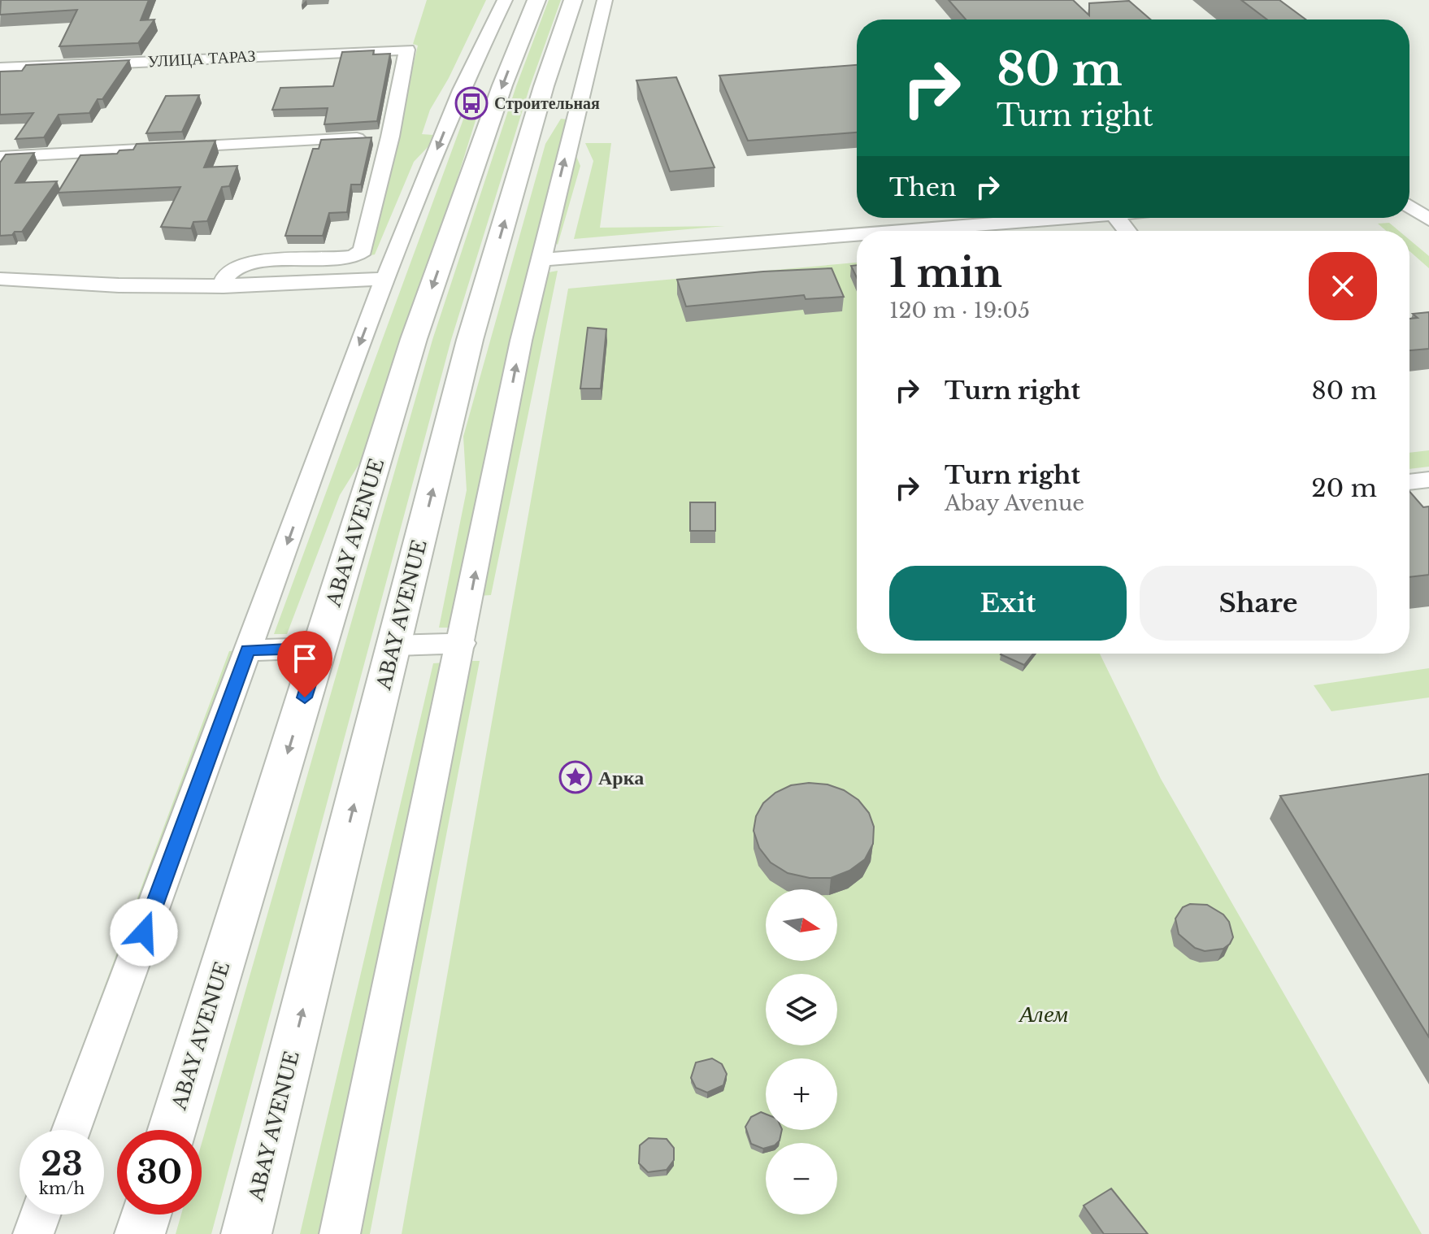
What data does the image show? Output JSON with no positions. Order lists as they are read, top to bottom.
{
  "streets": {
    "main road": ["ABAY AVENUE"],
    "street": ["УЛИЦА ТАРАЗ"]
  },
  "parks": ["Алем"],
  "places": {
    "bus stop": ["Строительная"],
    "place": ["Арка"]
  },
  "north": "right",
  "page": {
    "turn": ["80 m", "Turn right"],
    "then": "Then",
    "heading": ["1 min", "120 m · 19:05"],
    "list": [
      {
        "name": "Turn right",
        "value": "80 m"
      },
      {
        "name": "Turn right",
        "note": "Abay Avenue",
        "value": "20 m"
      }
    ],
    "buttons": ["Exit", "Share"],
    "map_buttons": ["+", "−"],
    "speed": "23 km/h",
    "limit": "30"
  }
}
